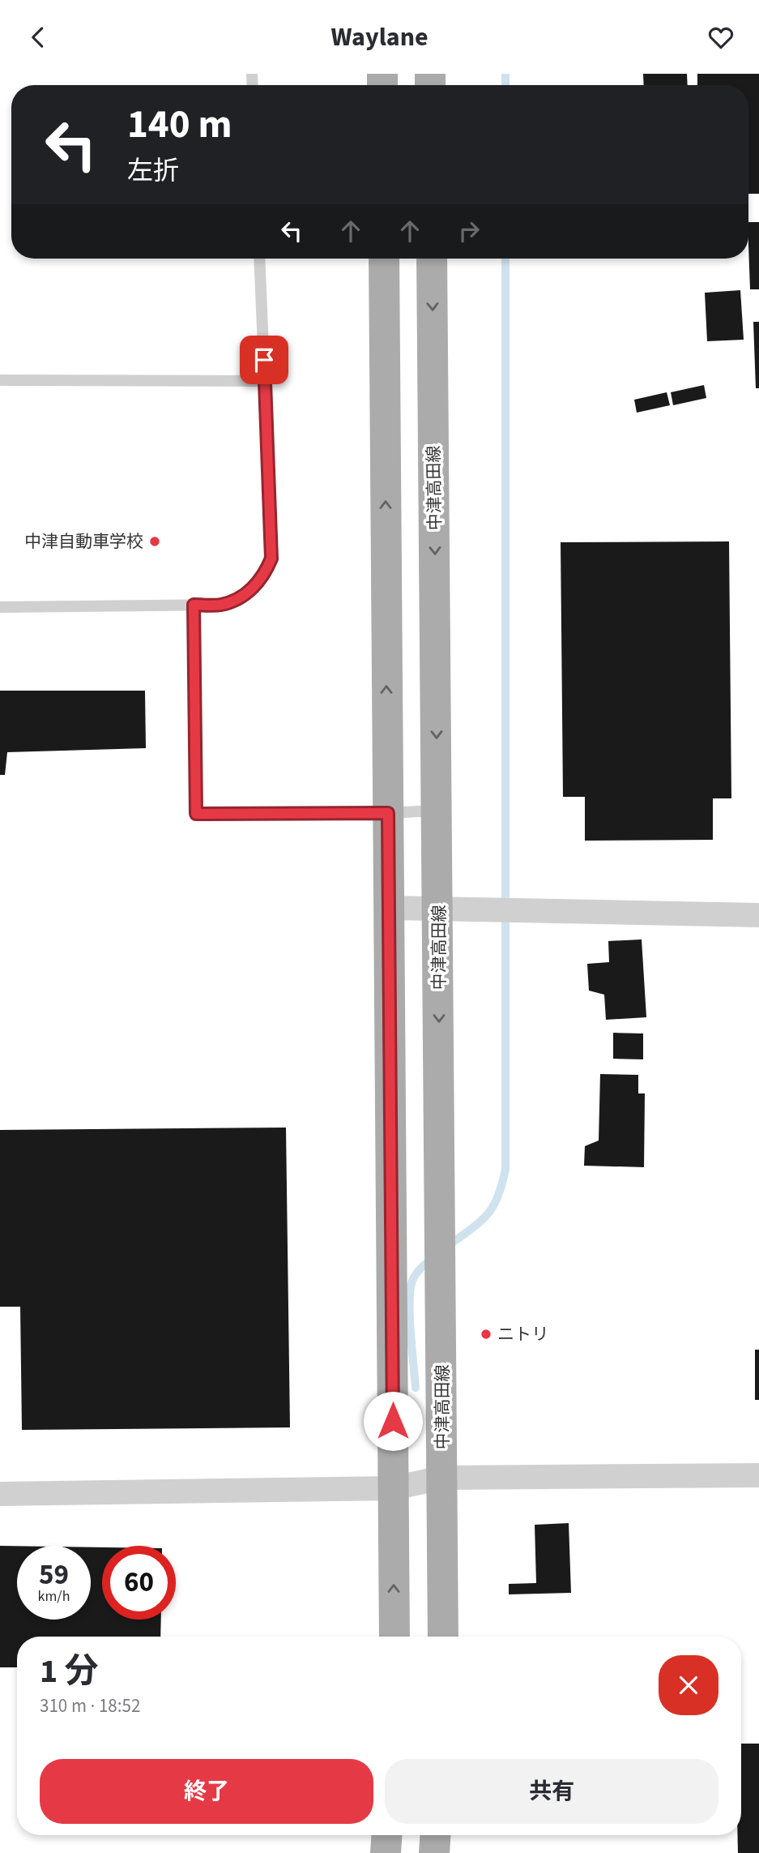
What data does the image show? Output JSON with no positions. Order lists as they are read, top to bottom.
{
  "streets": {
    "main road": ["中津高田線"]
  },
  "places": ["中津自動車学校", "ニトリ"],
  "page": {
    "header": "Waylane",
    "turn": ["140 m", "左折"],
    "speed": "59 km/h",
    "limit": "60",
    "heading": ["1 分", "310 m · 18:52"],
    "buttons": ["終了", "共有"]
  }
}
